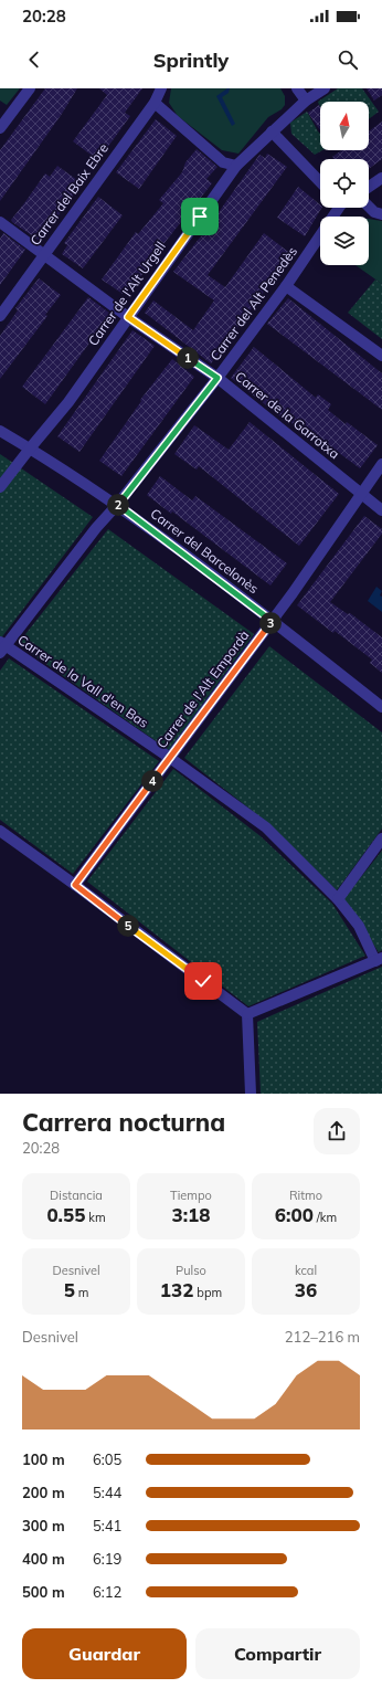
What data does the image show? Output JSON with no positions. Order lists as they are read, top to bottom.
{
  "streets": {
    "street": [
      "Carrer del Baix Ebre",
      "Carrer de l'Alt Urgell",
      "Carrer del Alt Penedès",
      "Carrer de la Garrotxa",
      "Carrer del Barcelonès",
      "Carrer de la Vall d'en Bas",
      "Carrer de l'Alt Empordà"
    ]
  },
  "crossings": [
    ["Carrer del Baix Ebre", "Carrer de la Garrotxa"],
    ["Carrer de l'Alt Urgell", "Carrer de la Garrotxa"],
    ["Carrer de l'Alt Urgell", "Carrer del Barcelonès"],
    ["Carrer del Alt Penedès", "Carrer de la Garrotxa"],
    ["Carrer del Alt Penedès", "Carrer del Barcelonès"],
    ["Carrer del Alt Penedès", "Carrer de la Vall d'en Bas"],
    ["Carrer de la Garrotxa", "Carrer de l'Alt Empordà"],
    ["Carrer del Barcelonès", "Carrer de l'Alt Empordà"],
    ["Carrer de la Vall d'en Bas", "Carrer de l'Alt Empordà"]
  ],
  "north": "top",
  "page": {
    "status": "20:28",
    "header": "Sprintly",
    "pins": [
      "1",
      "2",
      "3",
      "4",
      "5"
    ],
    "heading": ["Carrera nocturna", "20:28"],
    "stats": [
      ["Distancia", "0.55 km"],
      ["Tiempo", "3:18"],
      ["Ritmo", "6:00 /km"],
      ["Desnivel", "5 m"],
      ["Pulso", "132 bpm"],
      ["kcal", "36"]
    ],
    "chart": ["Desnivel", "212–216 m"],
    "list": [
      {
        "name": "100 m",
        "note": "6:05"
      },
      {
        "name": "200 m",
        "note": "5:44"
      },
      {
        "name": "300 m",
        "note": "5:41"
      },
      {
        "name": "400 m",
        "note": "6:19"
      },
      {
        "name": "500 m",
        "note": "6:12"
      }
    ],
    "buttons": ["Guardar", "Compartir"]
  }
}
